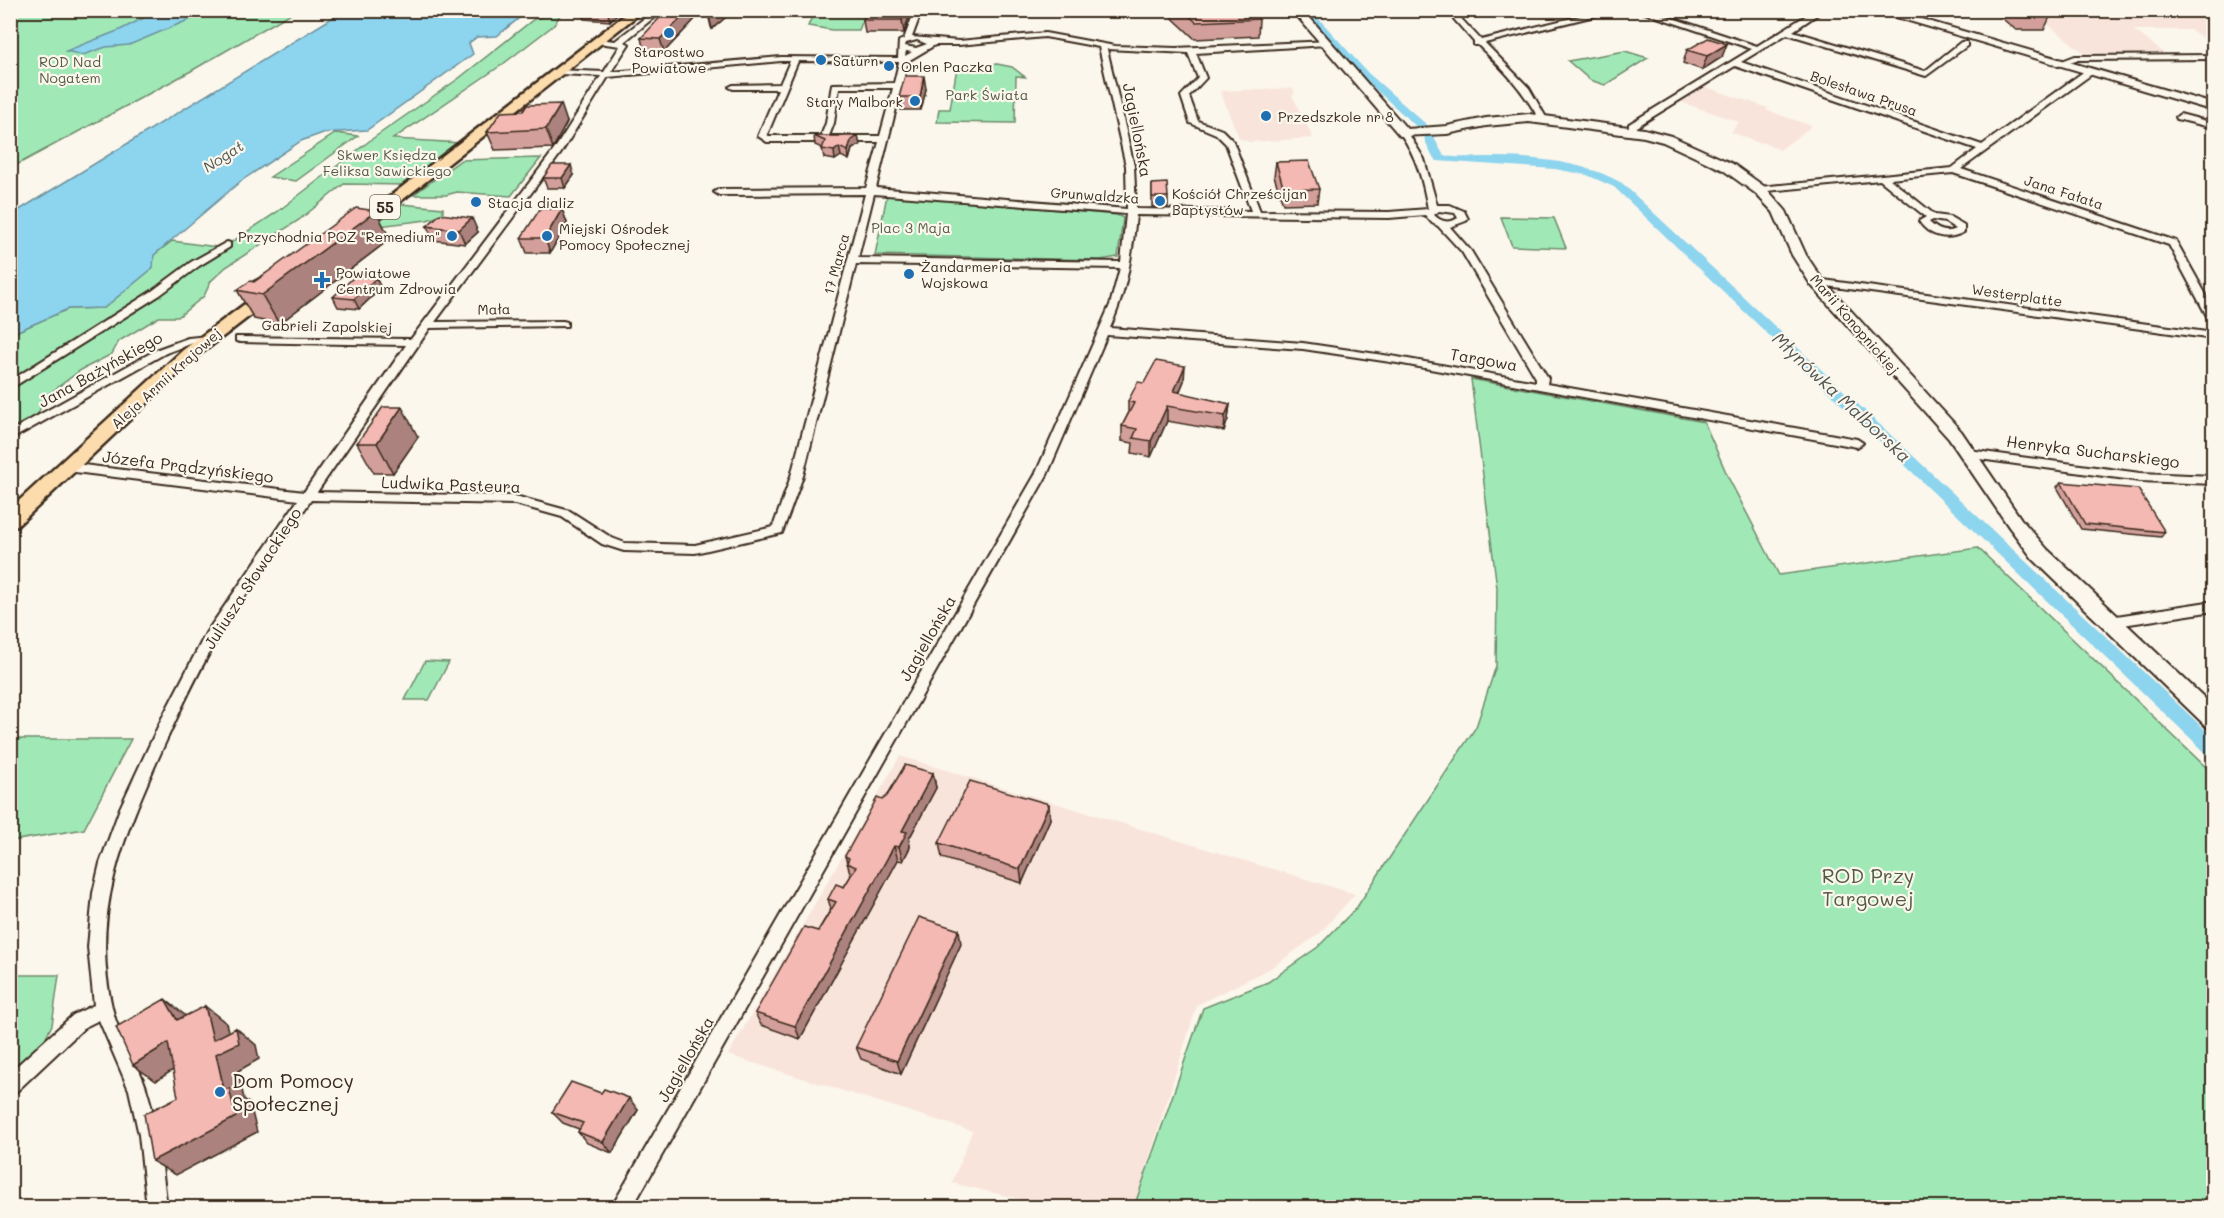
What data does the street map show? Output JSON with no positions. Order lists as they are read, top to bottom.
{
  "streets": {
    "main road": ["55", "Aleja Armii Krajowej"],
    "street": [
      "Bolesława Prusa",
      "Jagiellońska",
      "Jana Fałata",
      "Grunwaldzka",
      "17 Marca",
      "Westerplatte",
      "Mała",
      "Marii Konopnickiej",
      "Gabrieli Zapolskiej",
      "Targowa",
      "Jana Bażyńskiego",
      "Henryka Sucharskiego",
      "Józefa Prądzyńskiego",
      "Ludwika Pasteura",
      "Juliusza Słowackiego"
    ]
  },
  "crossings": [
    ["Jagiellońska", "Grunwaldzka"],
    ["Jagiellońska", "Targowa"],
    ["Grunwaldzka", "17 Marca"],
    ["17 Marca", "Ludwika Pasteura"],
    ["Westerplatte", "Marii Konopnickiej"],
    ["Mała", "Juliusza Słowackiego"],
    ["Marii Konopnickiej", "Henryka Sucharskiego"],
    ["Gabrieli Zapolskiej", "Juliusza Słowackiego"],
    ["Jana Bażyńskiego", "Aleja Armii Krajowej"],
    ["Aleja Armii Krajowej", "Józefa Prądzyńskiego"],
    ["Józefa Prądzyńskiego", "Ludwika Pasteura"],
    ["Józefa Prądzyńskiego", "Juliusza Słowackiego"],
    ["Ludwika Pasteura", "Juliusza Słowackiego"]
  ],
  "water": ["Nogat", "Młynówka Malborska"],
  "parks": [
    "ROD Nad Nogatem",
    "Park Świata",
    "Skwer Księdza Feliksa Sawickiego",
    "Plac 3 Maja",
    "ROD Przy Targowej"
  ],
  "places": {
    "other": [
      "Starostwo Powiatowe",
      "Saturn",
      "Orlen Paczka",
      "Stary Malbork",
      "Przedszkole nr 8",
      "Kościół Chrześcijan Baptystów",
      "Stacja dializ",
      "Przychodnia POZ \"Remedium\"",
      "Miejski Ośrodek Pomocy Społecznej",
      "Żandarmeria Wojskowa",
      "Dom Pomocy Społecznej"
    ],
    "health": ["Powiatowe Centrum Zdrowia"]
  }
}
